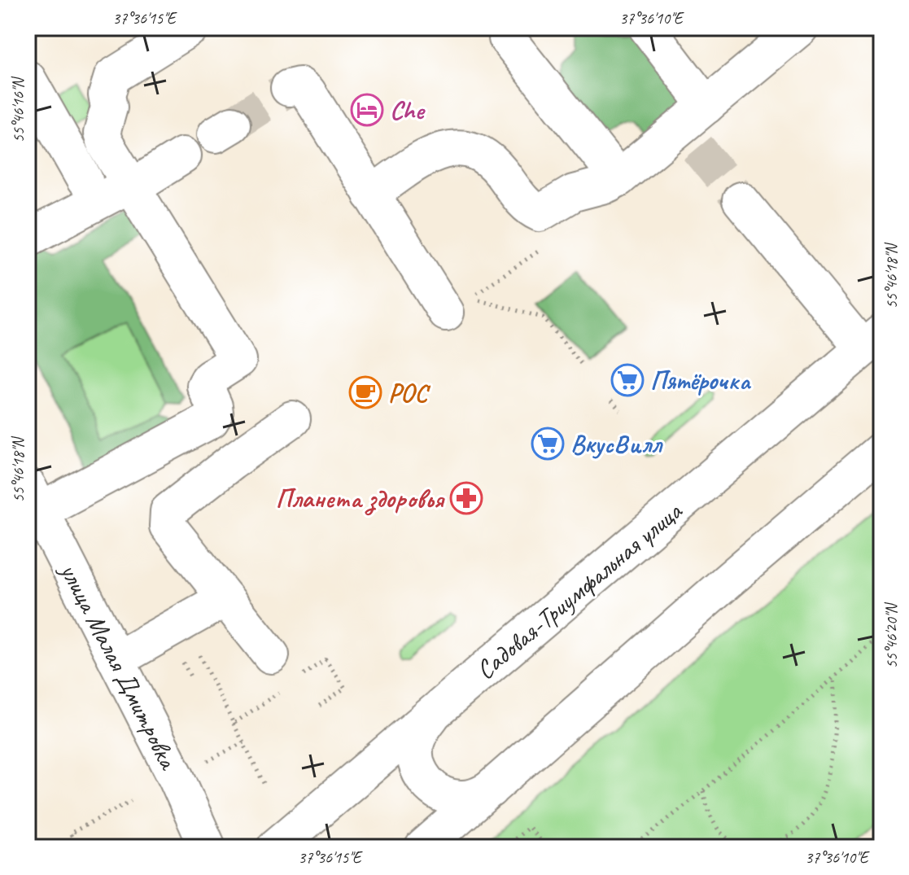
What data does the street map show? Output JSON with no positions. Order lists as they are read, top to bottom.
{
  "streets": {
    "main road": ["Садовая-Триумфальная улица", "улица Малая Дмитровка"]
  },
  "places": {
    "hotel": ["Che"],
    "supermarket": ["Пятёрочка", "ВкусВилл"],
    "cafe": ["РОС"],
    "pharmacy": ["Планета здоровья"]
  },
  "coordinates": [
    "37°36'15\"E",
    "37°36'10\"E",
    "55°46'16\"N",
    "55°46'18\"N",
    "55°46'20\"N"
  ]
}
